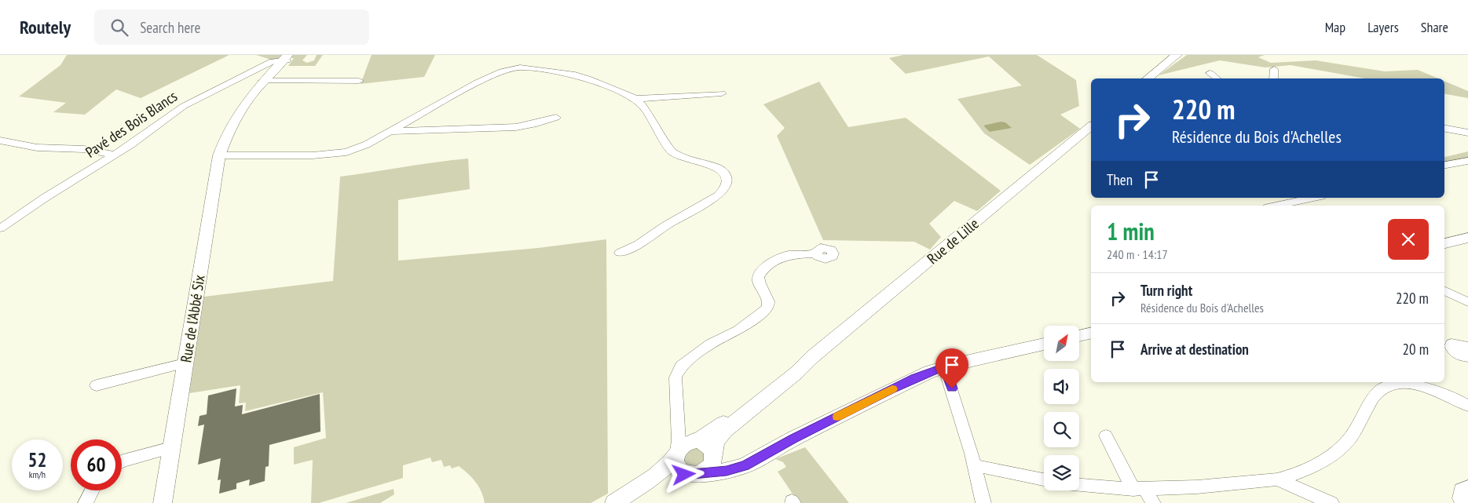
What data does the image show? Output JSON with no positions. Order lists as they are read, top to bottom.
{
  "streets": {
    "main road": ["Rue de Lille", "Rue de l'Abbé Six"],
    "street": ["Pavé des Bois Blancs"]
  },
  "crossings": [
    ["Pavé des Bois Blancs", "Rue de l'Abbé Six"]
  ],
  "north": "top right",
  "page": {
    "header": "Routely",
    "search": "Search here",
    "nav": ["Map", "Layers", "Share"],
    "turn": ["220 m", "Résidence du Bois d'Achelles"],
    "then": "Then",
    "heading": ["1 min", "240 m · 14:17"],
    "list": [
      {
        "name": "Turn right",
        "note": "Résidence du Bois d'Achelles",
        "value": "220 m"
      },
      {
        "name": "Arrive at destination",
        "value": "20 m"
      }
    ],
    "speed": "52 km/h",
    "limit": "60"
  }
}
